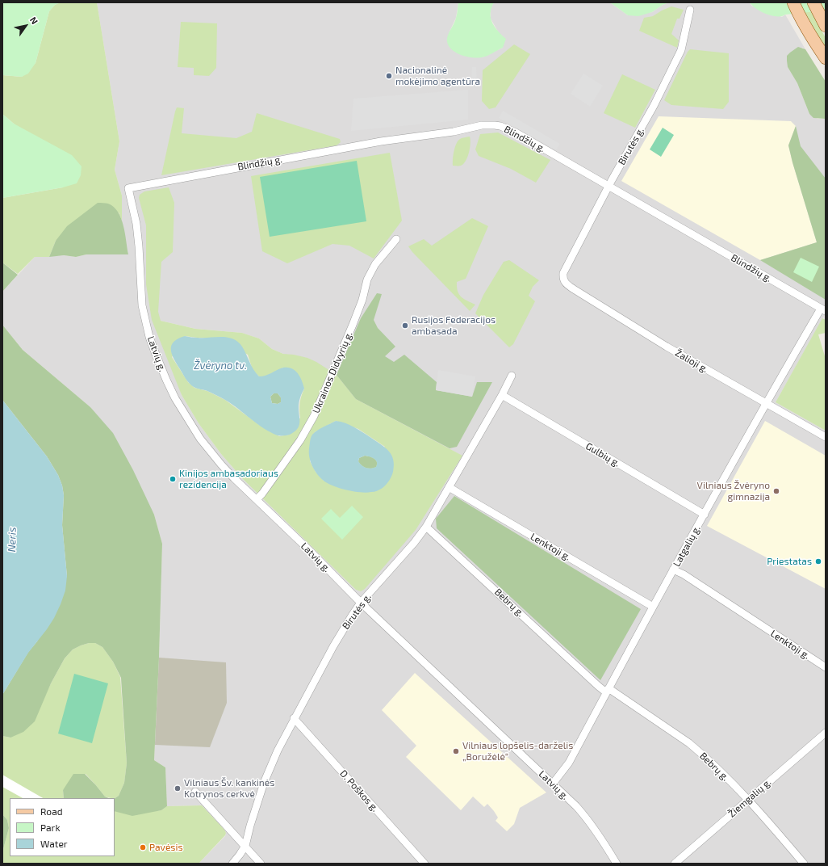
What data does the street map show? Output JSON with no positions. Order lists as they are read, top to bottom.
{
  "streets": {
    "street": [
      "Blindžių g.",
      "Birutės g.",
      "Latvių g.",
      "Žalioji g.",
      "Ukrainos Didvyrių g.",
      "Gulbių g.",
      "Latgalių g.",
      "Lenktoji g.",
      "Bebrų g.",
      "D. Poškos g.",
      "Žiemgalių g."
    ]
  },
  "crossings": [
    ["Blindžių g.", "Birutės g."],
    ["Blindžių g.", "Latvių g."],
    ["Blindžių g.", "Latgalių g."],
    ["Birutės g.", "Latvių g."],
    ["Birutės g.", "Žalioji g."],
    ["Birutės g.", "Gulbių g."],
    ["Birutės g.", "Lenktoji g."],
    ["Birutės g.", "Bebrų g."],
    ["Birutės g.", "D. Poškos g."],
    ["Latvių g.", "Ukrainos Didvyrių g."],
    ["Latvių g.", "Latgalių g."],
    ["Žalioji g.", "Latgalių g."],
    ["Gulbių g.", "Latgalių g."],
    ["Latgalių g.", "Lenktoji g."],
    ["Latgalių g.", "Bebrų g."],
    ["Bebrų g.", "Žiemgalių g."]
  ],
  "water": ["Žvėryno tv.", "Neris"],
  "places": [
    "Nacionalinė mokėjimo agentūra",
    "Rusijos Federacijos ambasada",
    "Kinijos ambasadoriaus rezidencija",
    "Vilniaus Žvėryno gimnazija",
    "Priestatas",
    "Vilniaus lopšelis-darželis „Boružėlė“",
    "Vilniaus Šv. kankinės Kotrynos cerkvė",
    "Pavėsis"
  ],
  "legend": ["Road", "Park", "Water"],
  "north": "top right"
}
